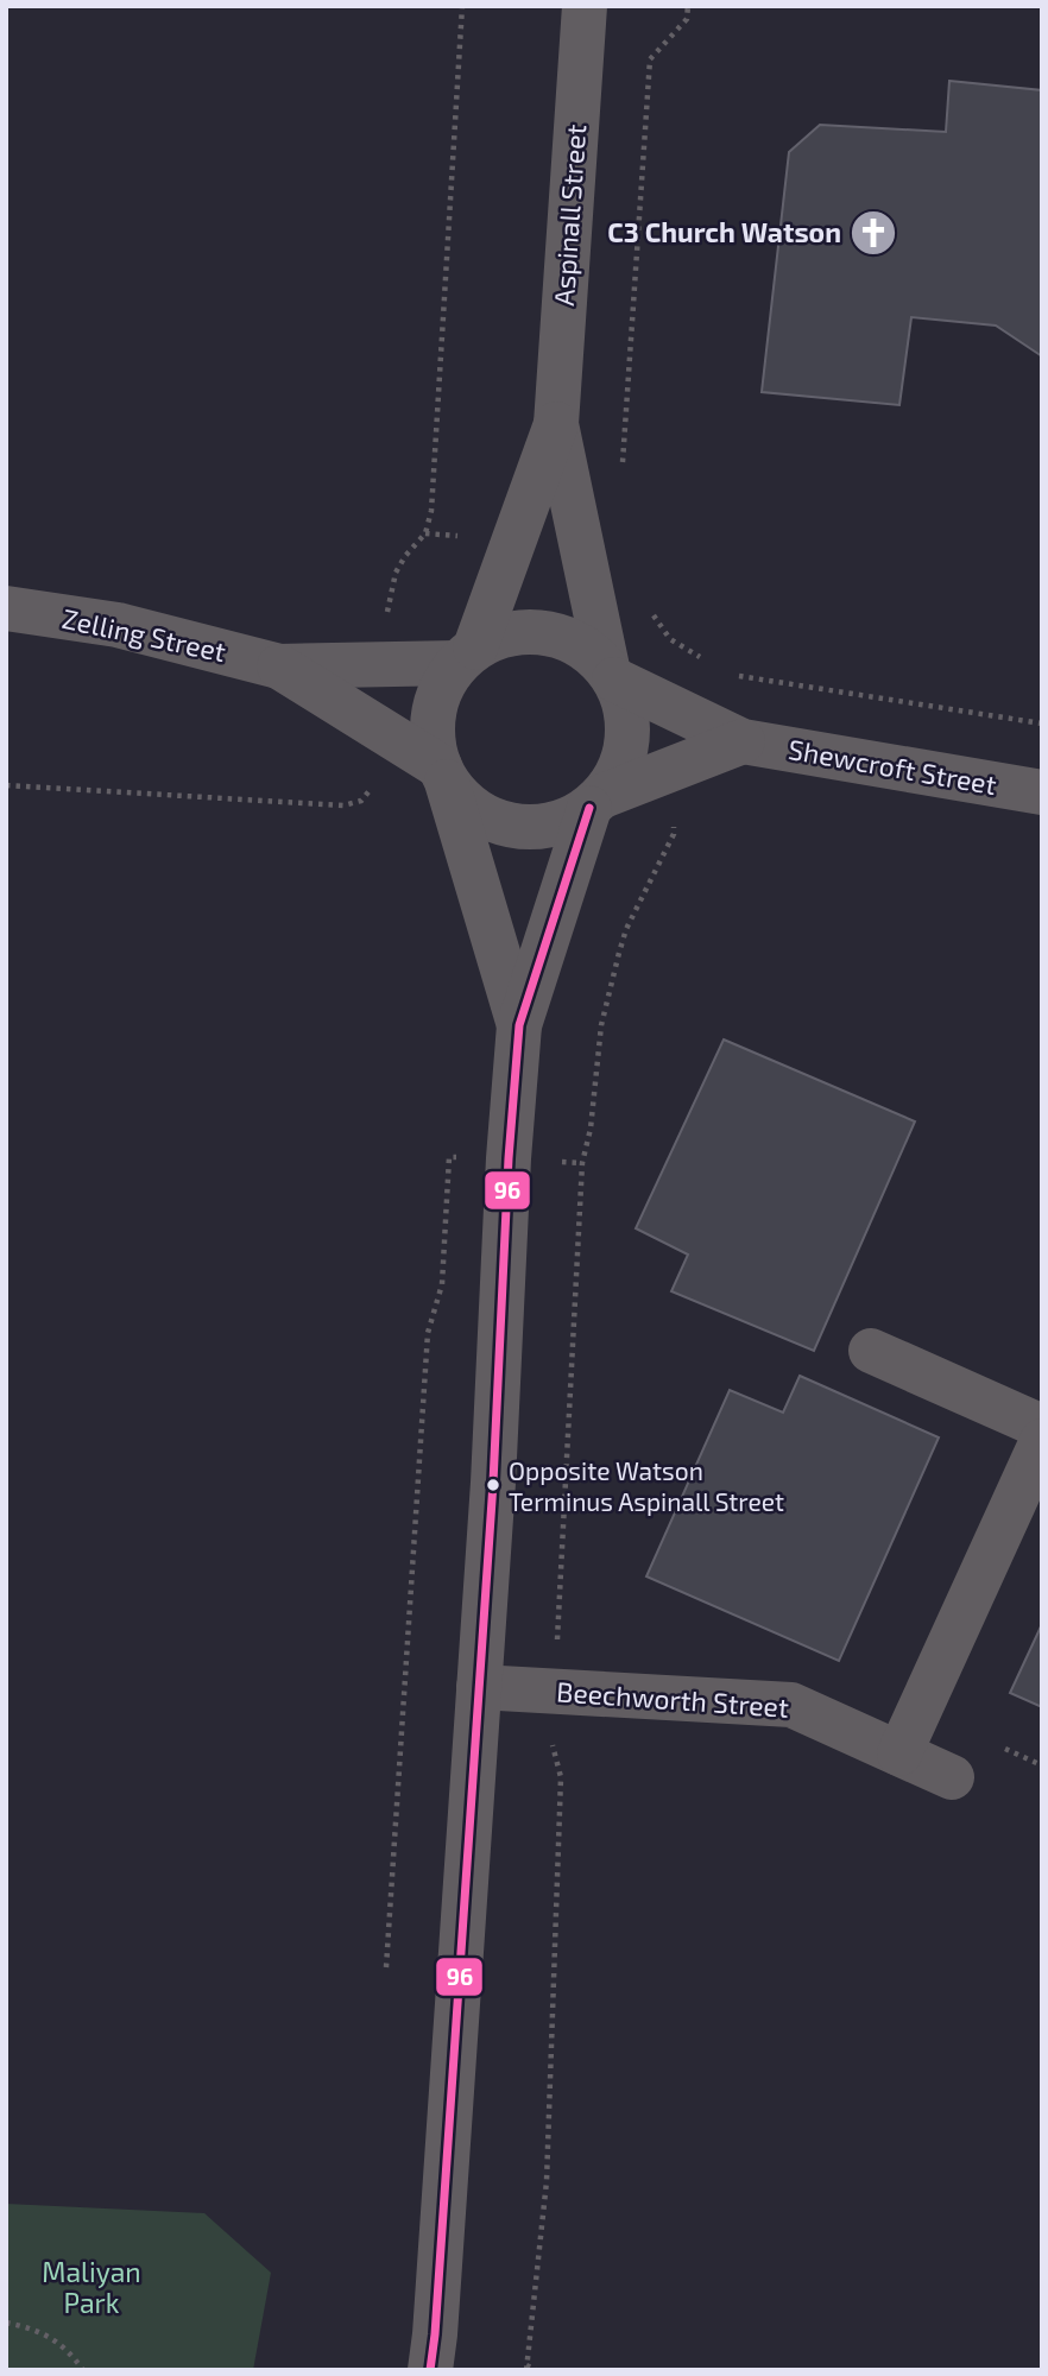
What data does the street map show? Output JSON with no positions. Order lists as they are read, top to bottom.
{
  "streets": {
    "street": [
      "Aspinall Street",
      "Zelling Street",
      "Shewcroft Street",
      "Beechworth Street"
    ]
  },
  "crossings": [
    ["Aspinall Street", "Zelling Street"],
    ["Aspinall Street", "Shewcroft Street"],
    ["Zelling Street", "Shewcroft Street"]
  ],
  "parks": ["Maliyan Park"],
  "places": {
    "church": ["C3 Church Watson"],
    "other": ["Opposite Watson Terminus Aspinall Street"]
  },
  "lines": ["transit line 96"]
}
